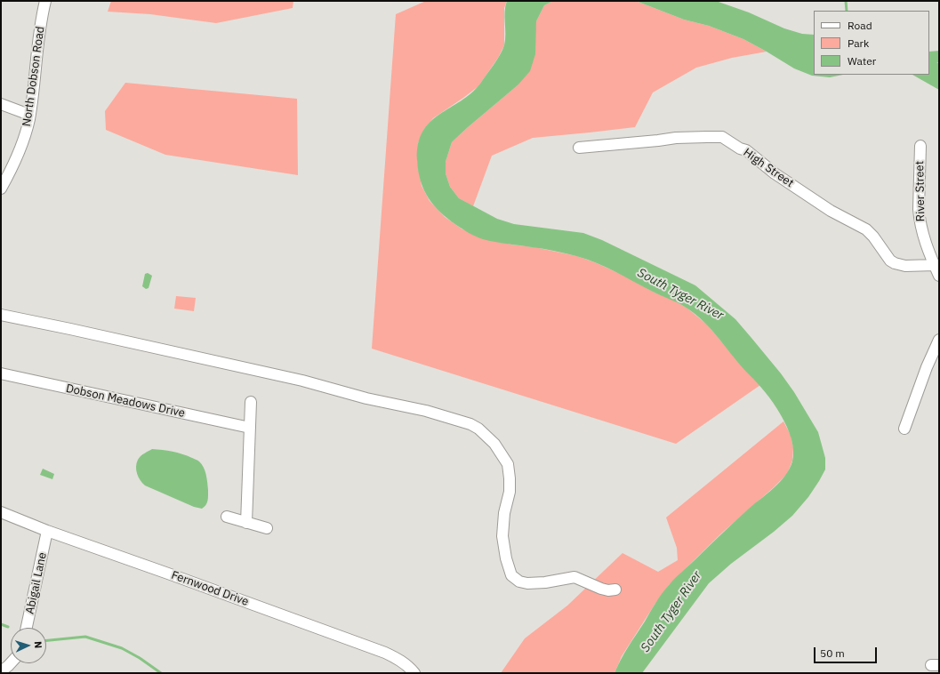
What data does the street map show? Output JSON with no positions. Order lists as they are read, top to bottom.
{
  "streets": {
    "street": [
      "North Dobson Road",
      "High Street",
      "River Street",
      "Dobson Meadows Drive",
      "Abigail Lane",
      "Fernwood Drive"
    ]
  },
  "crossings": [
    ["High Street", "River Street"],
    ["Abigail Lane", "Fernwood Drive"]
  ],
  "water": ["South Tyger River"],
  "legend": ["Road", "Park", "Water"],
  "scale_bar": "50 m",
  "north": "right"
}
